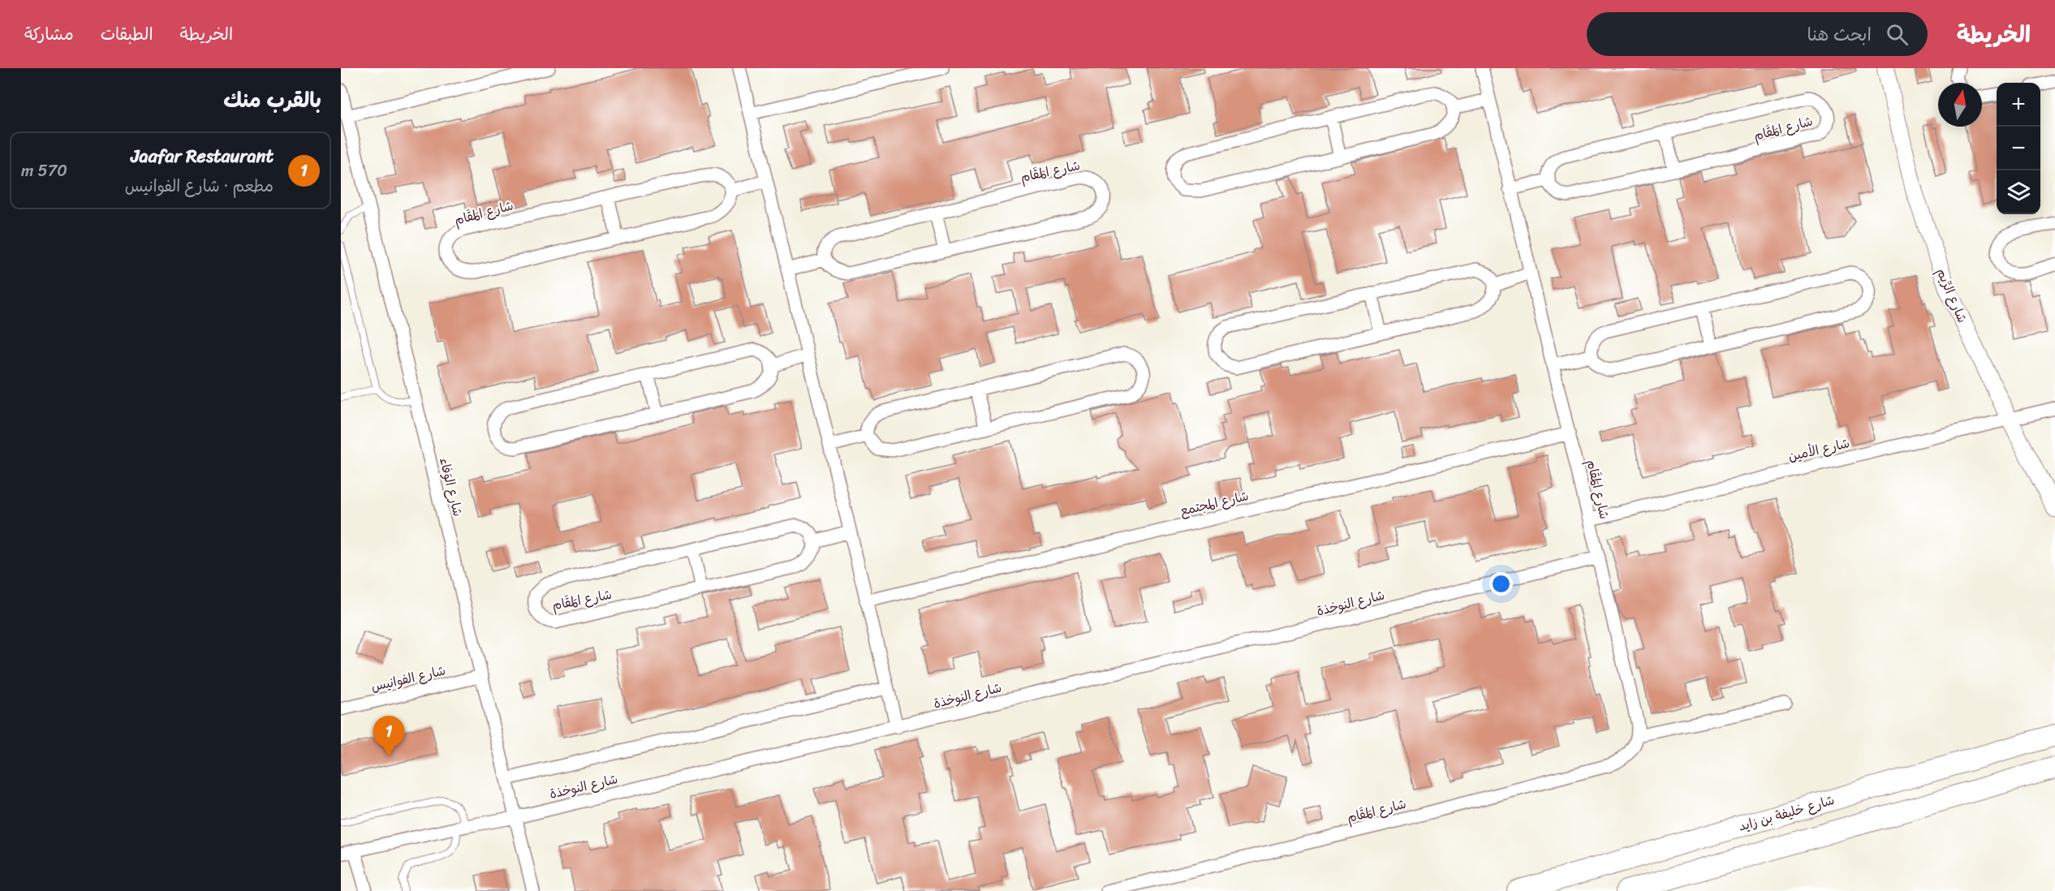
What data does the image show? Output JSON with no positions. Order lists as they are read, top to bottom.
{
  "streets": {
    "highway": ["شارع خليفة بن زايد"],
    "street": [
      "شارع المَقَام",
      "شارع الرِّيم",
      "شارع الأمين",
      "شارع الوَفاء",
      "شارع المجتمع",
      "شارع النوخذة",
      "شارع الفوانيس"
    ]
  },
  "crossings": [
    ["شارع المَقَام", "شارع الأمين"],
    ["شارع المَقَام", "شارع المجتمع"],
    ["شارع المَقَام", "شارع النوخذة"],
    ["شارع الرِّيم", "شارع الأمين"],
    ["شارع الوَفاء", "شارع النوخذة"],
    ["شارع الوَفاء", "شارع الفوانيس"]
  ],
  "north": "top",
  "page": {
    "header": "الخريطة",
    "search": "ابحث هنا",
    "nav": ["الخريطة", "الطبقات", "مشاركة"],
    "heading": "بالقرب منك",
    "map_buttons": ["+", "−"],
    "list": [
      {
        "mark": "1",
        "name": "Jaafar Restaurant",
        "note": "مطعم · شارع الفوانيس",
        "value": "570 m"
      }
    ],
    "pins": "1"
  }
}
